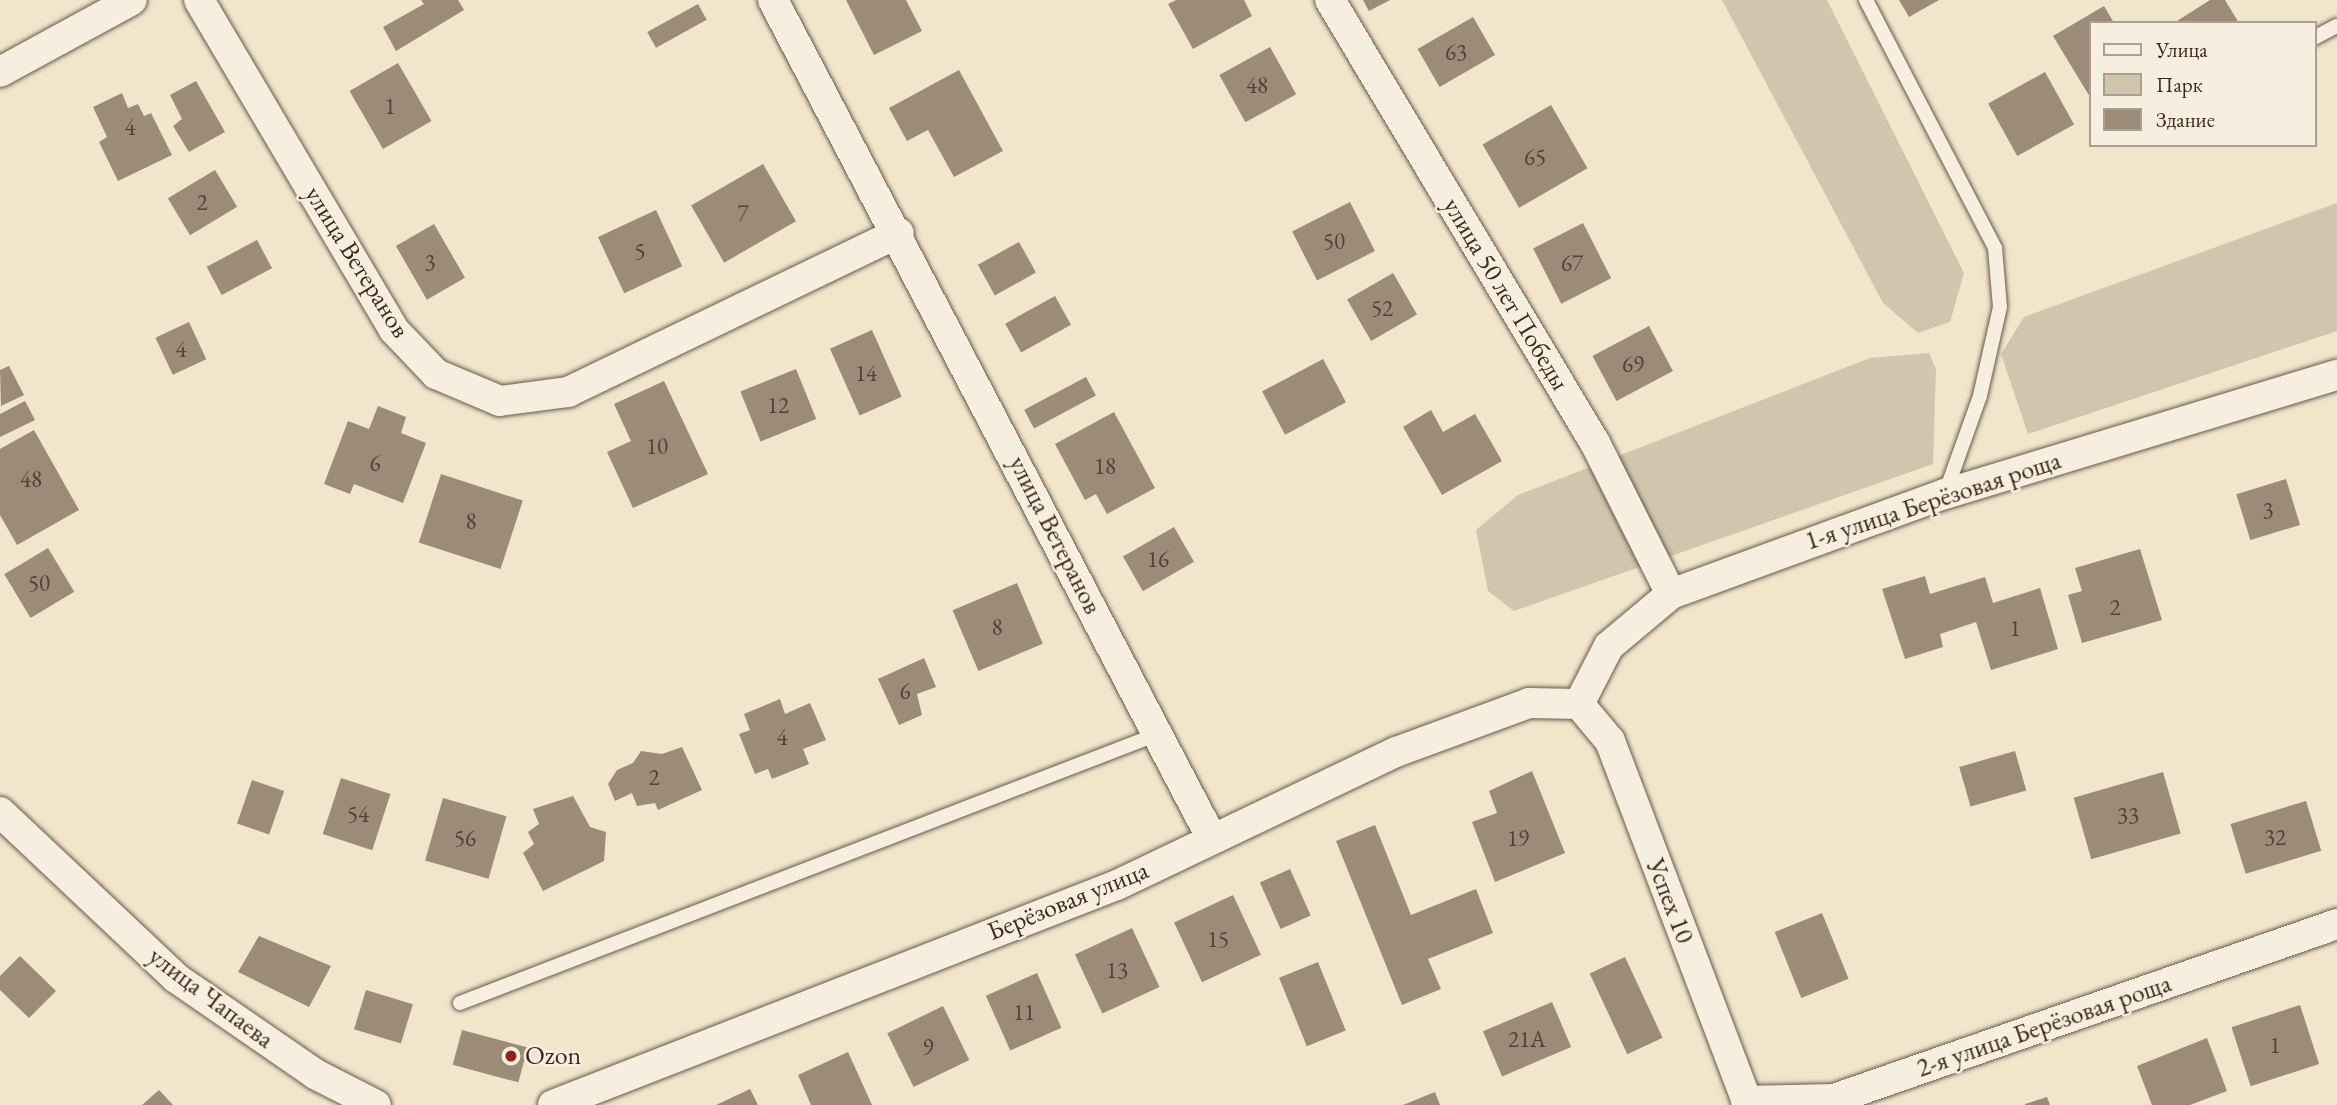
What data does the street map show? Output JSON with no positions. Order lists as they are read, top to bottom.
{
  "streets": {
    "street": [
      "улица Ветеранов",
      "улица 50 лет Победы",
      "1-я улица Берёзовая роща",
      "Берёзовая улица",
      "Успех 10",
      "улица Чапаева",
      "2-я улица Берёзовая роща"
    ]
  },
  "crossings": [
    ["улица Ветеранов", "Берёзовая улица"],
    ["улица 50 лет Победы", "1-я улица Берёзовая роща"],
    ["1-я улица Берёзовая роща", "Берёзовая улица"],
    ["1-я улица Берёзовая роща", "Успех 10"],
    ["Берёзовая улица", "Успех 10"],
    ["Успех 10", "2-я улица Берёзовая роща"]
  ],
  "places": ["Ozon"],
  "house_numbers": [
    "63",
    "48",
    "1",
    "4",
    "65",
    "2",
    "7",
    "50",
    "5",
    "3",
    "67",
    "52",
    "4",
    "69",
    "14",
    "12",
    "10",
    "6",
    "18",
    "48",
    "3",
    "8",
    "16",
    "50",
    "2",
    "8",
    "1",
    "6",
    "4",
    "2",
    "54",
    "33",
    "32",
    "56",
    "19",
    "15",
    "13",
    "11",
    "21А",
    "1",
    "9"
  ],
  "legend": ["Улица", "Парк", "Здание"]
}
